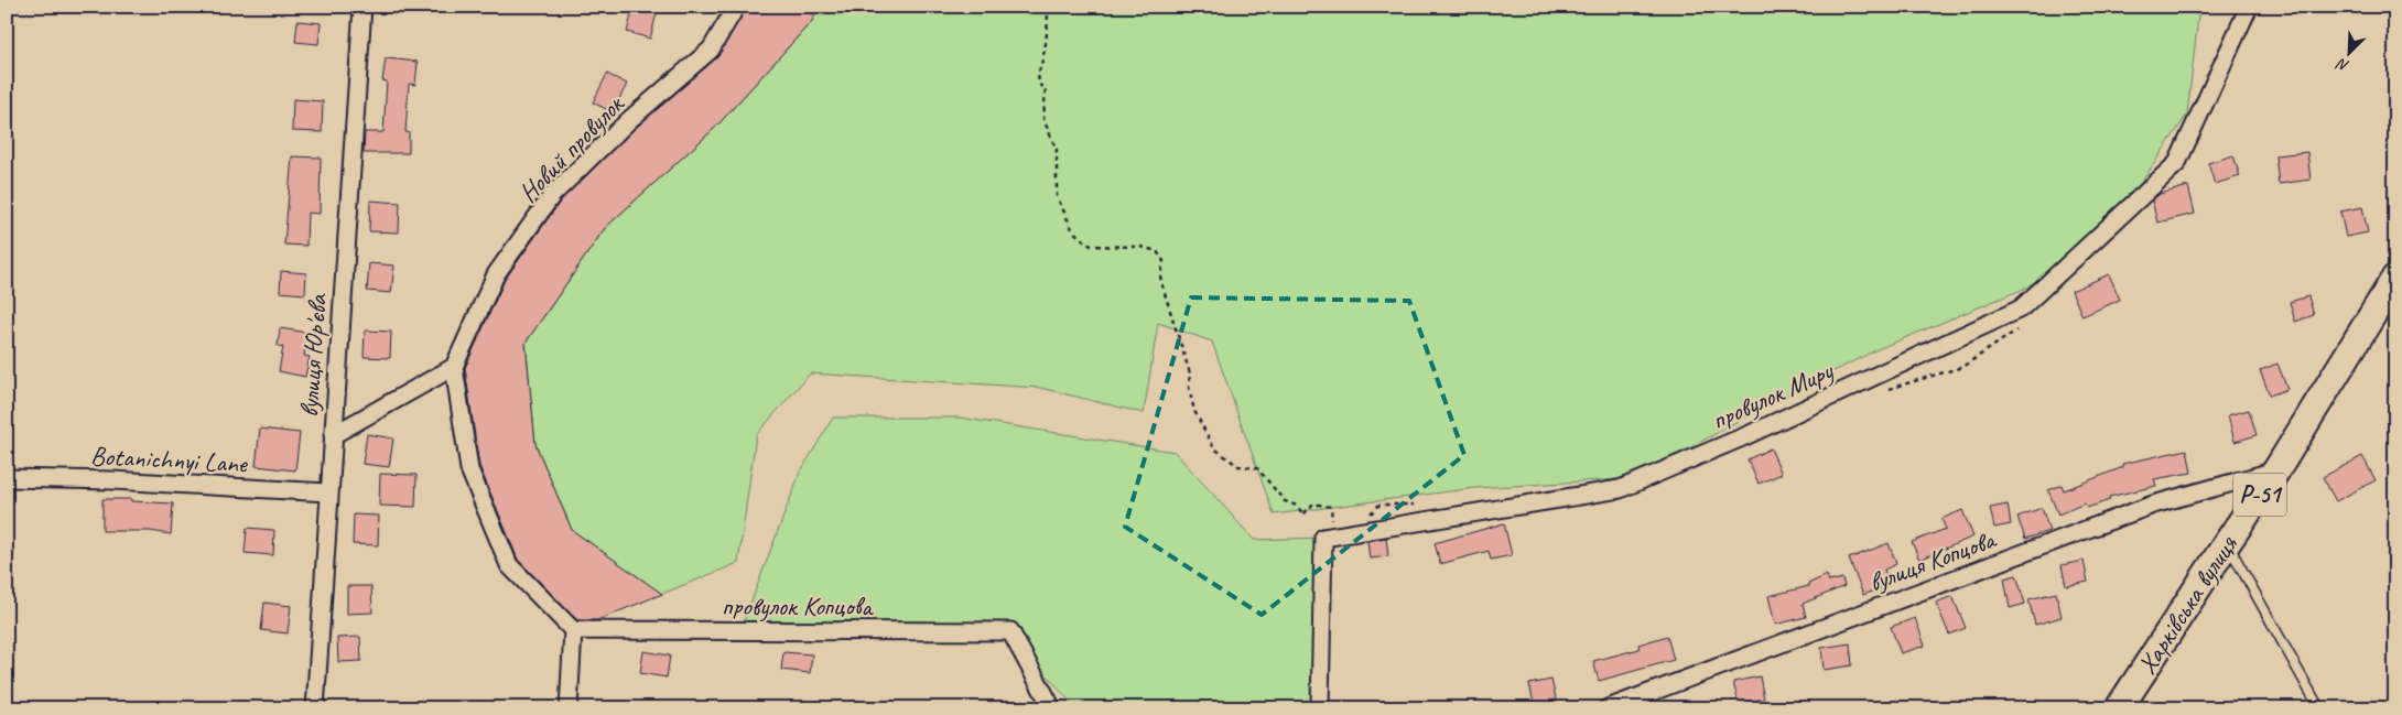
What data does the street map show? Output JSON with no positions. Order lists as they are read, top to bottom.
{
  "streets": {
    "main road": ["Р-51", "Харківська вулиця"],
    "street": [
      "Новий провулок",
      "вулиця Юр'єва",
      "провулок Миру",
      "Botanichnyi Lane",
      "вулиця Копцова",
      "провулок Копцова"
    ]
  },
  "crossings": [
    ["вулиця Юр'єва", "Botanichnyi Lane"],
    ["вулиця Копцова", "Харківська вулиця"]
  ],
  "north": "bottom left"
}
